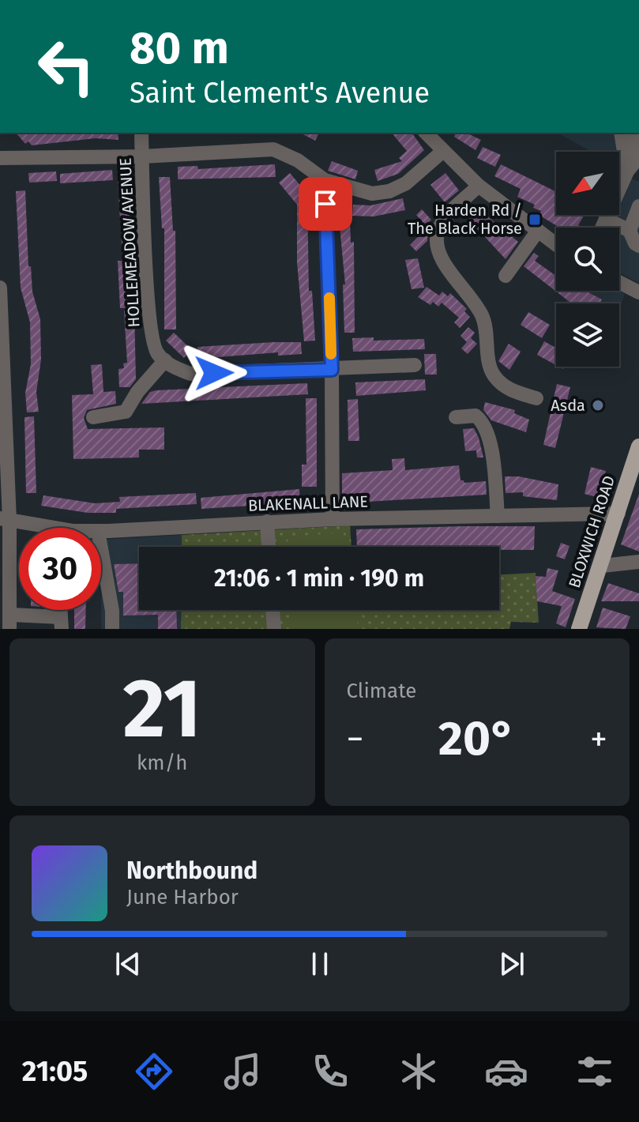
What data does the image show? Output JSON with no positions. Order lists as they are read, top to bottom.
{
  "streets": {
    "main road": ["BLOXWICH ROAD"],
    "street": ["HOLLEMEADOW AVENUE", "BLAKENALL LANE"]
  },
  "crossings": [
    ["BLAKENALL LANE", "BLOXWICH ROAD"]
  ],
  "places": {
    "transit": ["Harden Rd / The Black Horse"],
    "other": ["Asda"]
  },
  "north": "bottom left",
  "page": {
    "turn": ["80 m", "Saint Clement's Avenue"],
    "limit": "30",
    "trip": "21:06 · 1 min · 190 m",
    "tile": [
      ["21", "km/h"],
      "Climate"
    ],
    "heat": ["−", "20°", "+"],
    "song": ["Northbound", "June Harbor"],
    "tabs": "21:05"
  }
}
